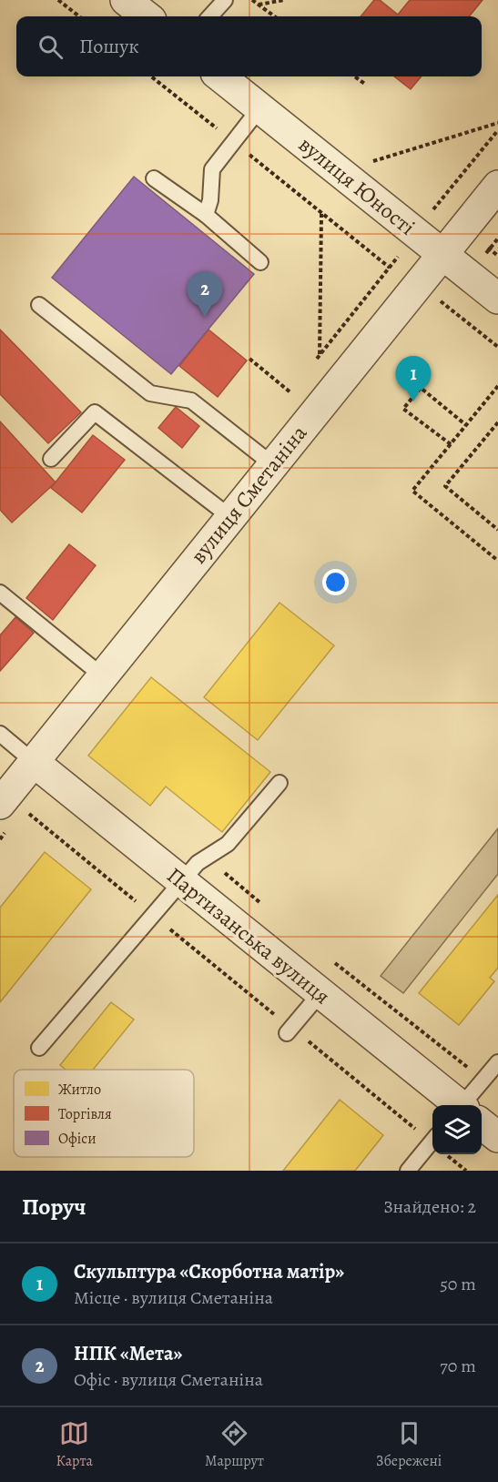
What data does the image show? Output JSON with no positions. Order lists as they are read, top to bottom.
{
  "streets": {
    "street": ["вулиця Юності", "вулиця Сметаніна", "Партизанська вулиця"]
  },
  "crossings": [
    ["вулиця Юності", "вулиця Сметаніна"],
    ["вулиця Сметаніна", "Партизанська вулиця"]
  ],
  "legend": ["Житло", "Торгівля", "Офіси"],
  "page": {
    "search": "Пошук",
    "pins": ["2", "1"],
    "heading": ["Поруч", "Знайдено: 2"],
    "list": [
      {
        "mark": "1",
        "name": "Скульптура «Скорботна матір»",
        "note": "Місце · вулиця Сметаніна",
        "value": "50 m"
      },
      {
        "mark": "2",
        "name": "НПК «Мета»",
        "note": "Офіс · вулиця Сметаніна",
        "value": "70 m"
      }
    ],
    "nav": ["Карта", "Маршрут", "Збережені"]
  }
}
